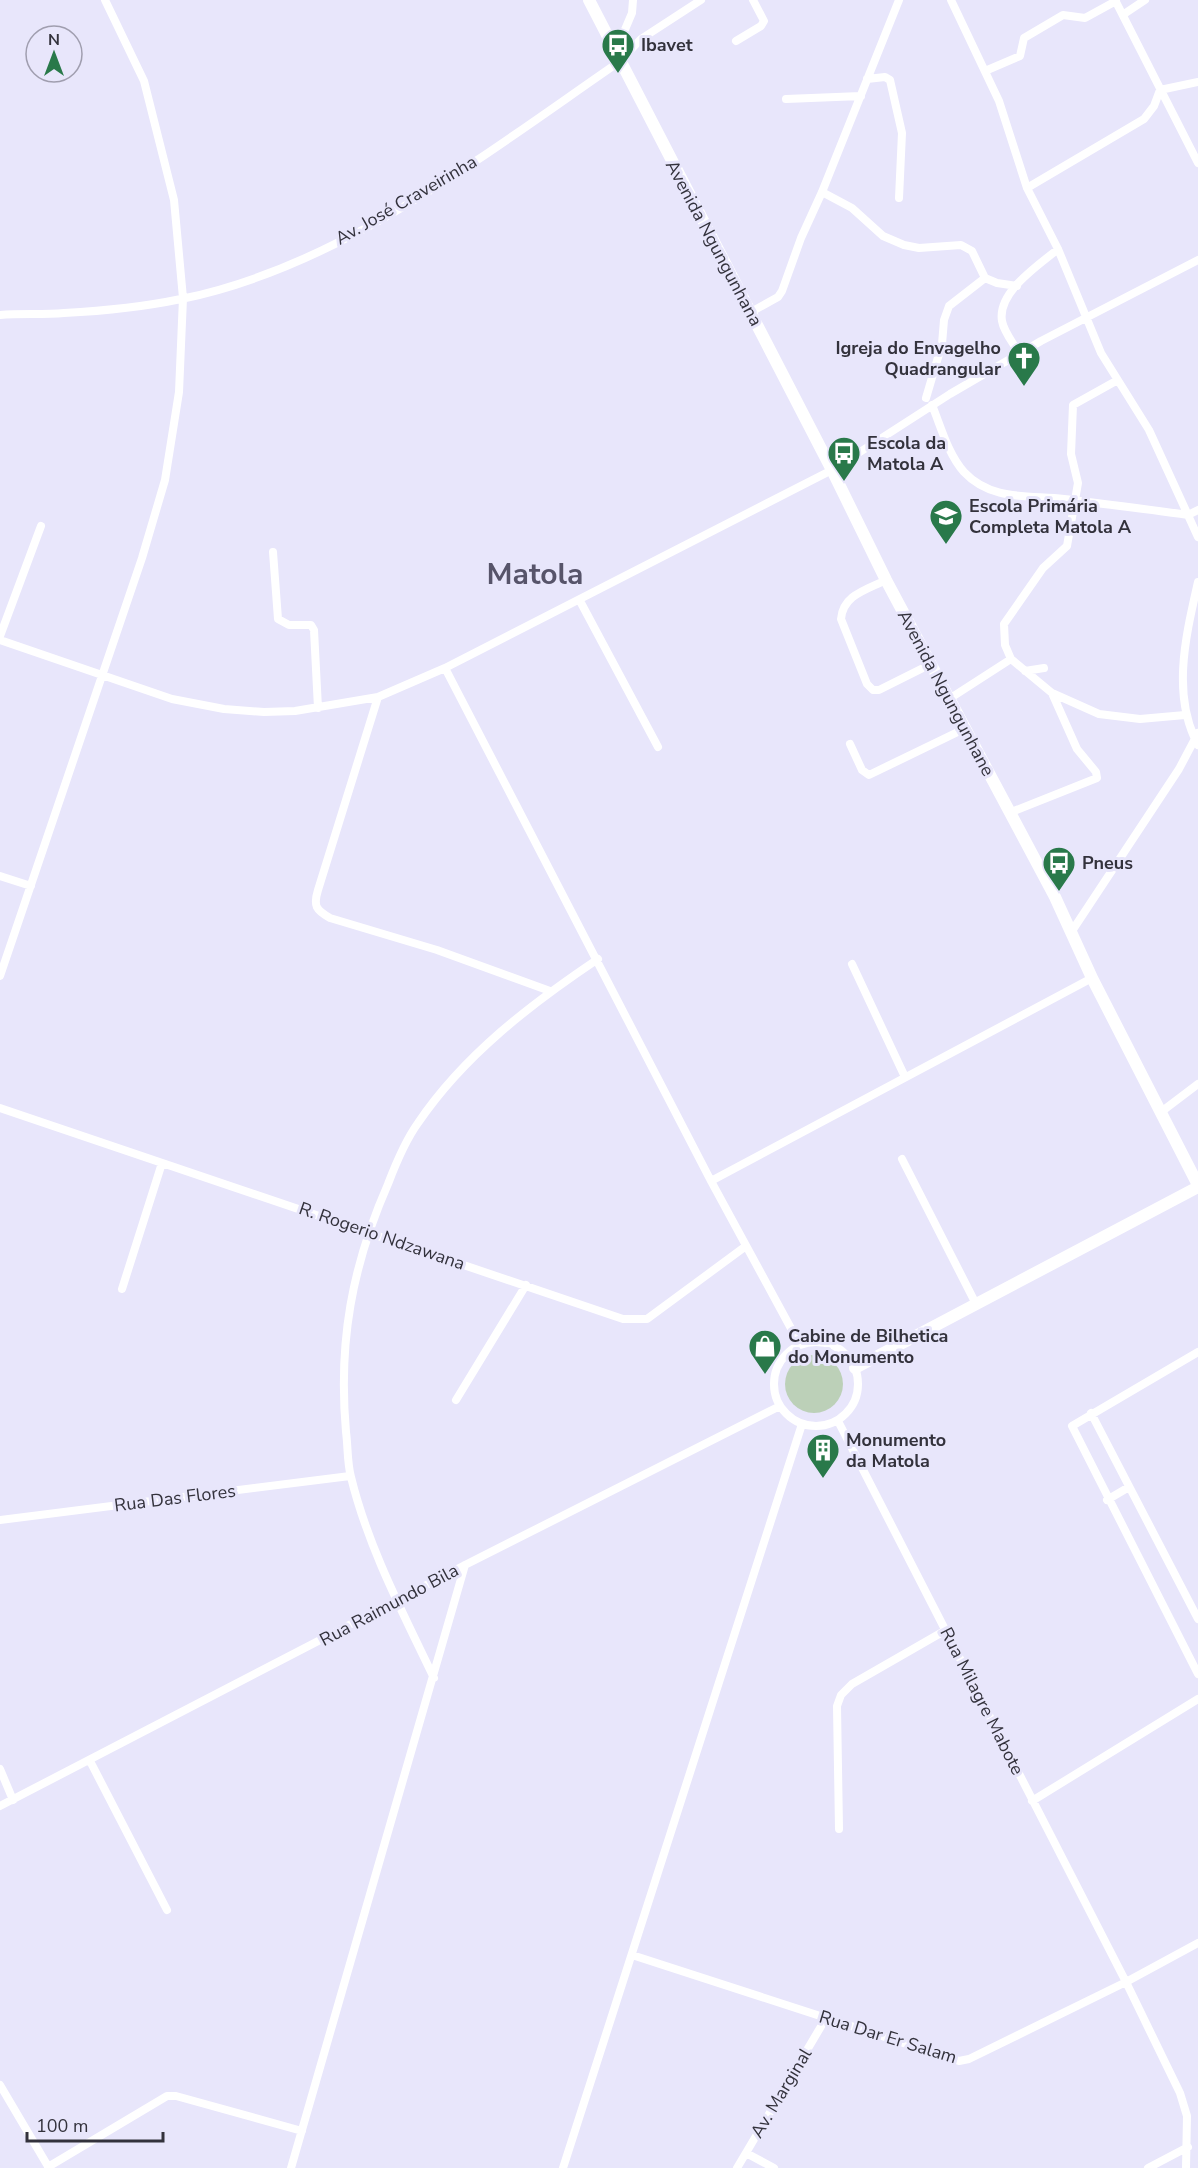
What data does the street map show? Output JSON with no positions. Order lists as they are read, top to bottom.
{
  "streets": {
    "street": [
      "Av. José Craveirinha",
      "Avenida Ngungunhana",
      "Avenida Ngungunhane",
      "R. Rogerio Ndzawana",
      "Rua Das Flores",
      "Rua Raimundo Bila",
      "Rua Milagre Mabote",
      "Rua Dar Er Salam",
      "Av. Marginal"
    ]
  },
  "crossings": [
    ["Av. José Craveirinha", "Avenida Ngungunhana"],
    ["Avenida Ngungunhana", "Avenida Ngungunhane"],
    ["Rua Raimundo Bila", "Rua Milagre Mabote"],
    ["Rua Milagre Mabote", "Rua Dar Er Salam"],
    ["Rua Dar Er Salam", "Av. Marginal"]
  ],
  "districts": ["Matola"],
  "places": {
    "bus stop": ["Ibavet", "Escola da Matola A", "Pneus"],
    "church": ["Igreja do Envagelho Quadrangular"],
    "school or university": ["Escola Primária Completa Matola A"],
    "shop": ["Cabine de Bilhetica do Monumento"],
    "building": ["Monumento da Matola"]
  },
  "scale_bar": "100 m",
  "north": "top"
}
